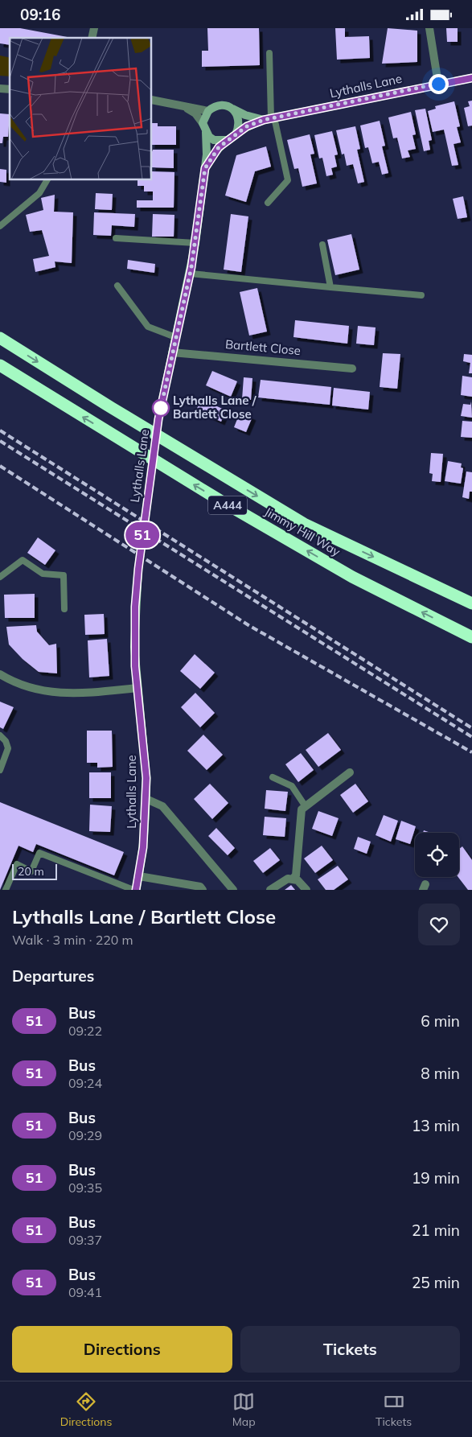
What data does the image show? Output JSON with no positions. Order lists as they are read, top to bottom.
{
  "streets": {
    "highway": ["A444", "Jimmy Hill Way"],
    "street": ["Lythalls Lane", "Bartlett Close"]
  },
  "crossings": [
    ["Lythalls Lane", "Bartlett Close"]
  ],
  "places": ["Lythalls Lane / Bartlett Close"],
  "lines": ["bus line 51"],
  "scale_bar": "20 m",
  "page": {
    "status": "09:16",
    "on_map": "51",
    "scale": "20 m",
    "heading": [
      ["Lythalls Lane / Bartlett Close", "Walk · 3 min · 220 m"],
      "Departures"
    ],
    "list": [
      {
        "mark": "51",
        "name": "Bus",
        "note": "09:22",
        "value": "6 min"
      },
      {
        "mark": "51",
        "name": "Bus",
        "note": "09:24",
        "value": "8 min"
      },
      {
        "mark": "51",
        "name": "Bus",
        "note": "09:29",
        "value": "13 min"
      },
      {
        "mark": "51",
        "name": "Bus",
        "note": "09:35",
        "value": "19 min"
      },
      {
        "mark": "51",
        "name": "Bus",
        "note": "09:37",
        "value": "21 min"
      },
      {
        "mark": "51",
        "name": "Bus",
        "note": "09:41",
        "value": "25 min"
      }
    ],
    "buttons": ["Directions", "Tickets"],
    "tabs": ["Directions", "Map", "Tickets"]
  }
}
